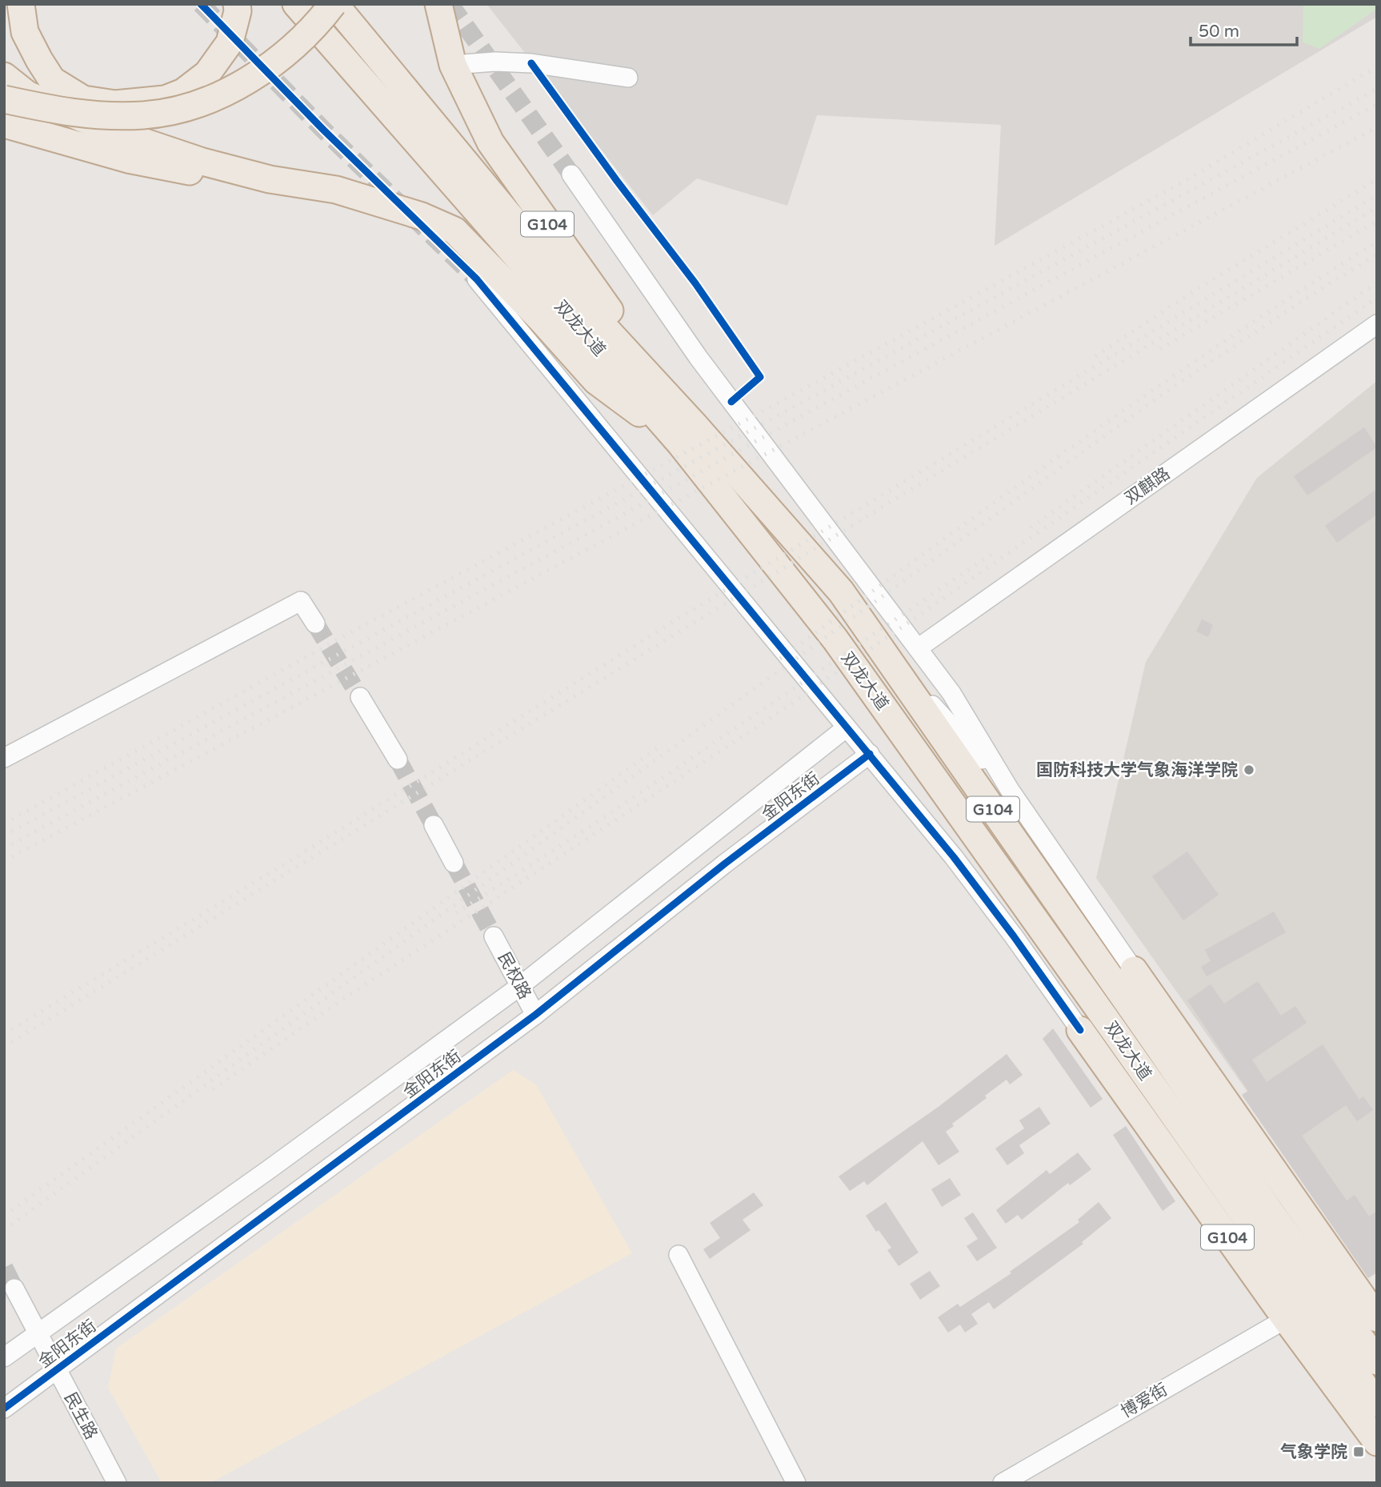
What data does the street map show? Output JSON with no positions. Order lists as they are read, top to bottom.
{
  "streets": {
    "highway": ["G104", "双龙大道"],
    "street": [
      "双麒路",
      "金阳东街",
      "民权路",
      "博爱街",
      "民生路"
    ]
  },
  "crossings": [
    ["G104", "双龙大道"],
    ["双龙大道", "博爱街"],
    ["金阳东街", "民权路"],
    ["金阳东街", "民生路"]
  ],
  "places": {
    "other": ["国防科技大学气象海洋学院"],
    "transit": ["气象学院"]
  },
  "scale_bar": "50 m"
}
